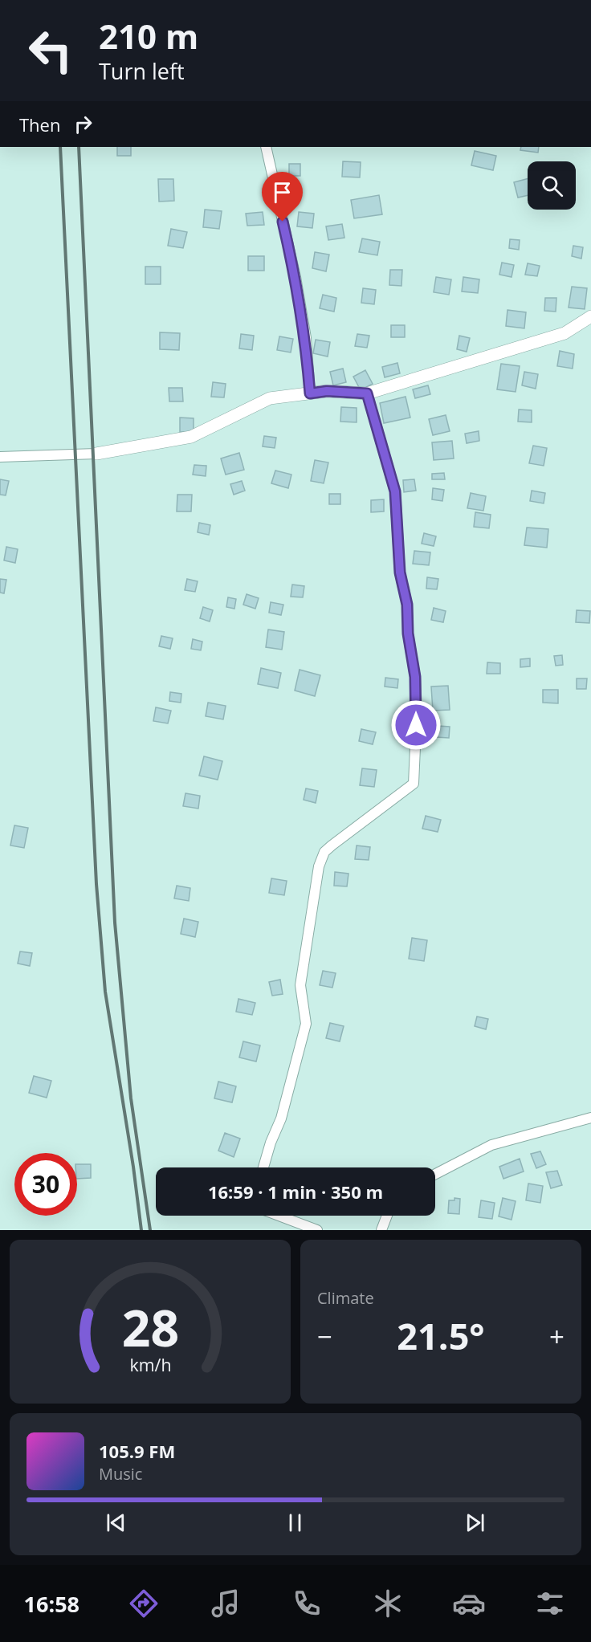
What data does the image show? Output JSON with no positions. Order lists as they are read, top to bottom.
{
  "page": {
    "turn": ["210 m", "Turn left"],
    "then": "Then",
    "limit": "30",
    "trip": "16:59 · 1 min · 350 m",
    "tile": "Climate",
    "heat": ["−", "21.5°", "+"],
    "song": ["105.9 FM", "Music"],
    "tabs": "16:58",
    "gauge": ["28", "km/h"]
  }
}
